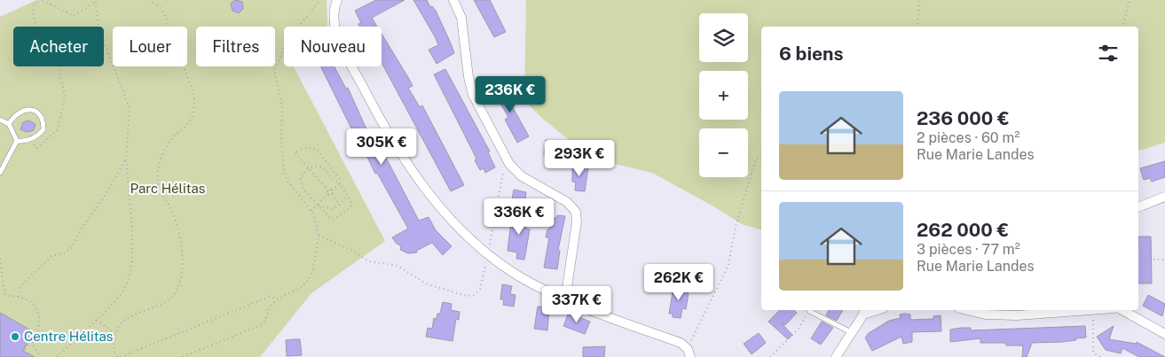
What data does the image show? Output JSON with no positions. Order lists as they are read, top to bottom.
{
  "parks": ["Parc Hélitas"],
  "places": ["Centre Hélitas"],
  "page": {
    "map_buttons": ["+", "−"],
    "chip": [
      "Acheter",
      "Louer",
      "Filtres",
      "Nouveau"
    ],
    "heading": "6 biens",
    "price": [
      "236K €",
      "305K €",
      "293K €",
      "336K €",
      "262K €",
      "337K €"
    ],
    "list": [
      {
        "name": "236 000 €",
        "note": "2 pièces · 60 m² · Rue Marie Landes"
      },
      {
        "name": "262 000 €",
        "note": "3 pièces · 77 m² · Rue Marie Landes"
      }
    ]
  }
}
